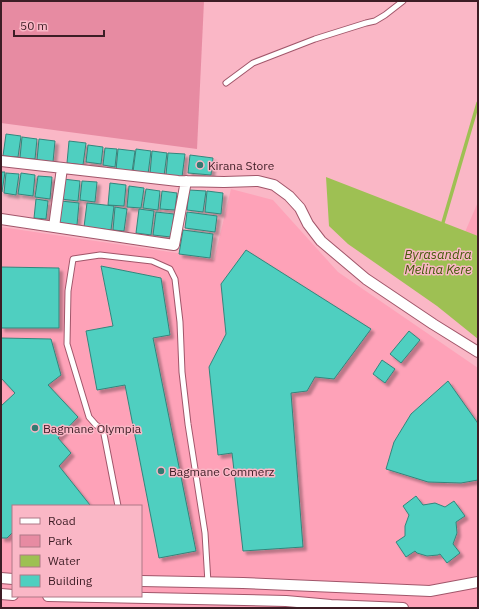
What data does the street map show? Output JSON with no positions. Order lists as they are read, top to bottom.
{
  "water": ["Byrasandra Melina Kere"],
  "places": ["Kirana Store", "Bagmane Olympia", "Bagmane Commerz"],
  "legend": [
    "Road",
    "Park",
    "Water",
    "Building"
  ],
  "scale_bar": "50 m"
}
